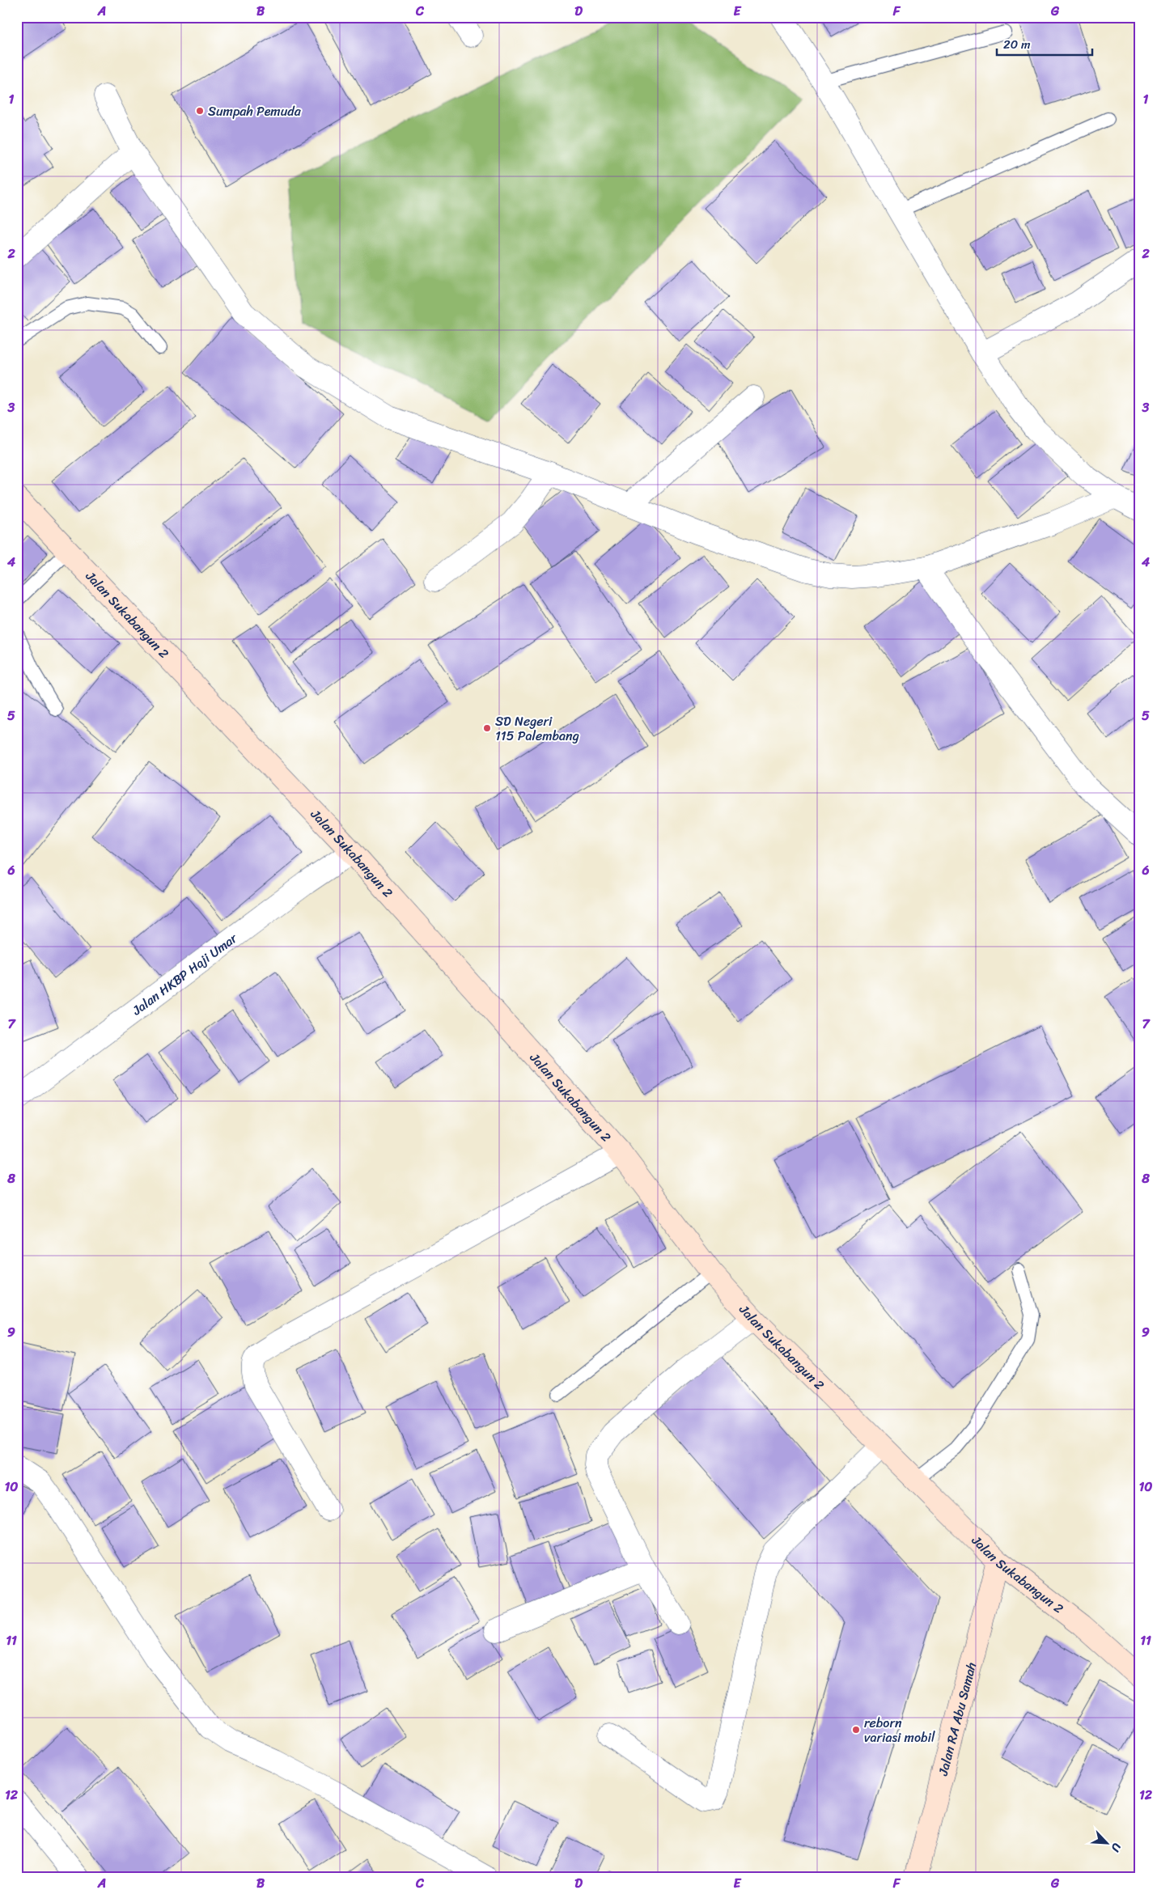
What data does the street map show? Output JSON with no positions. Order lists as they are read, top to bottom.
{
  "streets": {
    "street": ["Jalan Sukabangun 2", "Jalan HKBP Haji Umar", "Jalan RA Abu Samah"]
  },
  "crossings": [
    ["Jalan Sukabangun 2", "Jalan HKBP Haji Umar"],
    ["Jalan Sukabangun 2", "Jalan RA Abu Samah"]
  ],
  "places": ["Sumpah Pemuda", "SD Negeri 115 Palembang", "reborn variasi mobil"],
  "scale_bar": "20 m",
  "north": "bottom right",
  "grid": {
    "columns": [
      "A",
      "B",
      "C",
      "D",
      "E",
      "F",
      "G"
    ],
    "rows": [
      "1",
      "2",
      "3",
      "4",
      "5",
      "6",
      "7",
      "8",
      "9",
      "10",
      "11",
      "12"
    ]
  }
}
